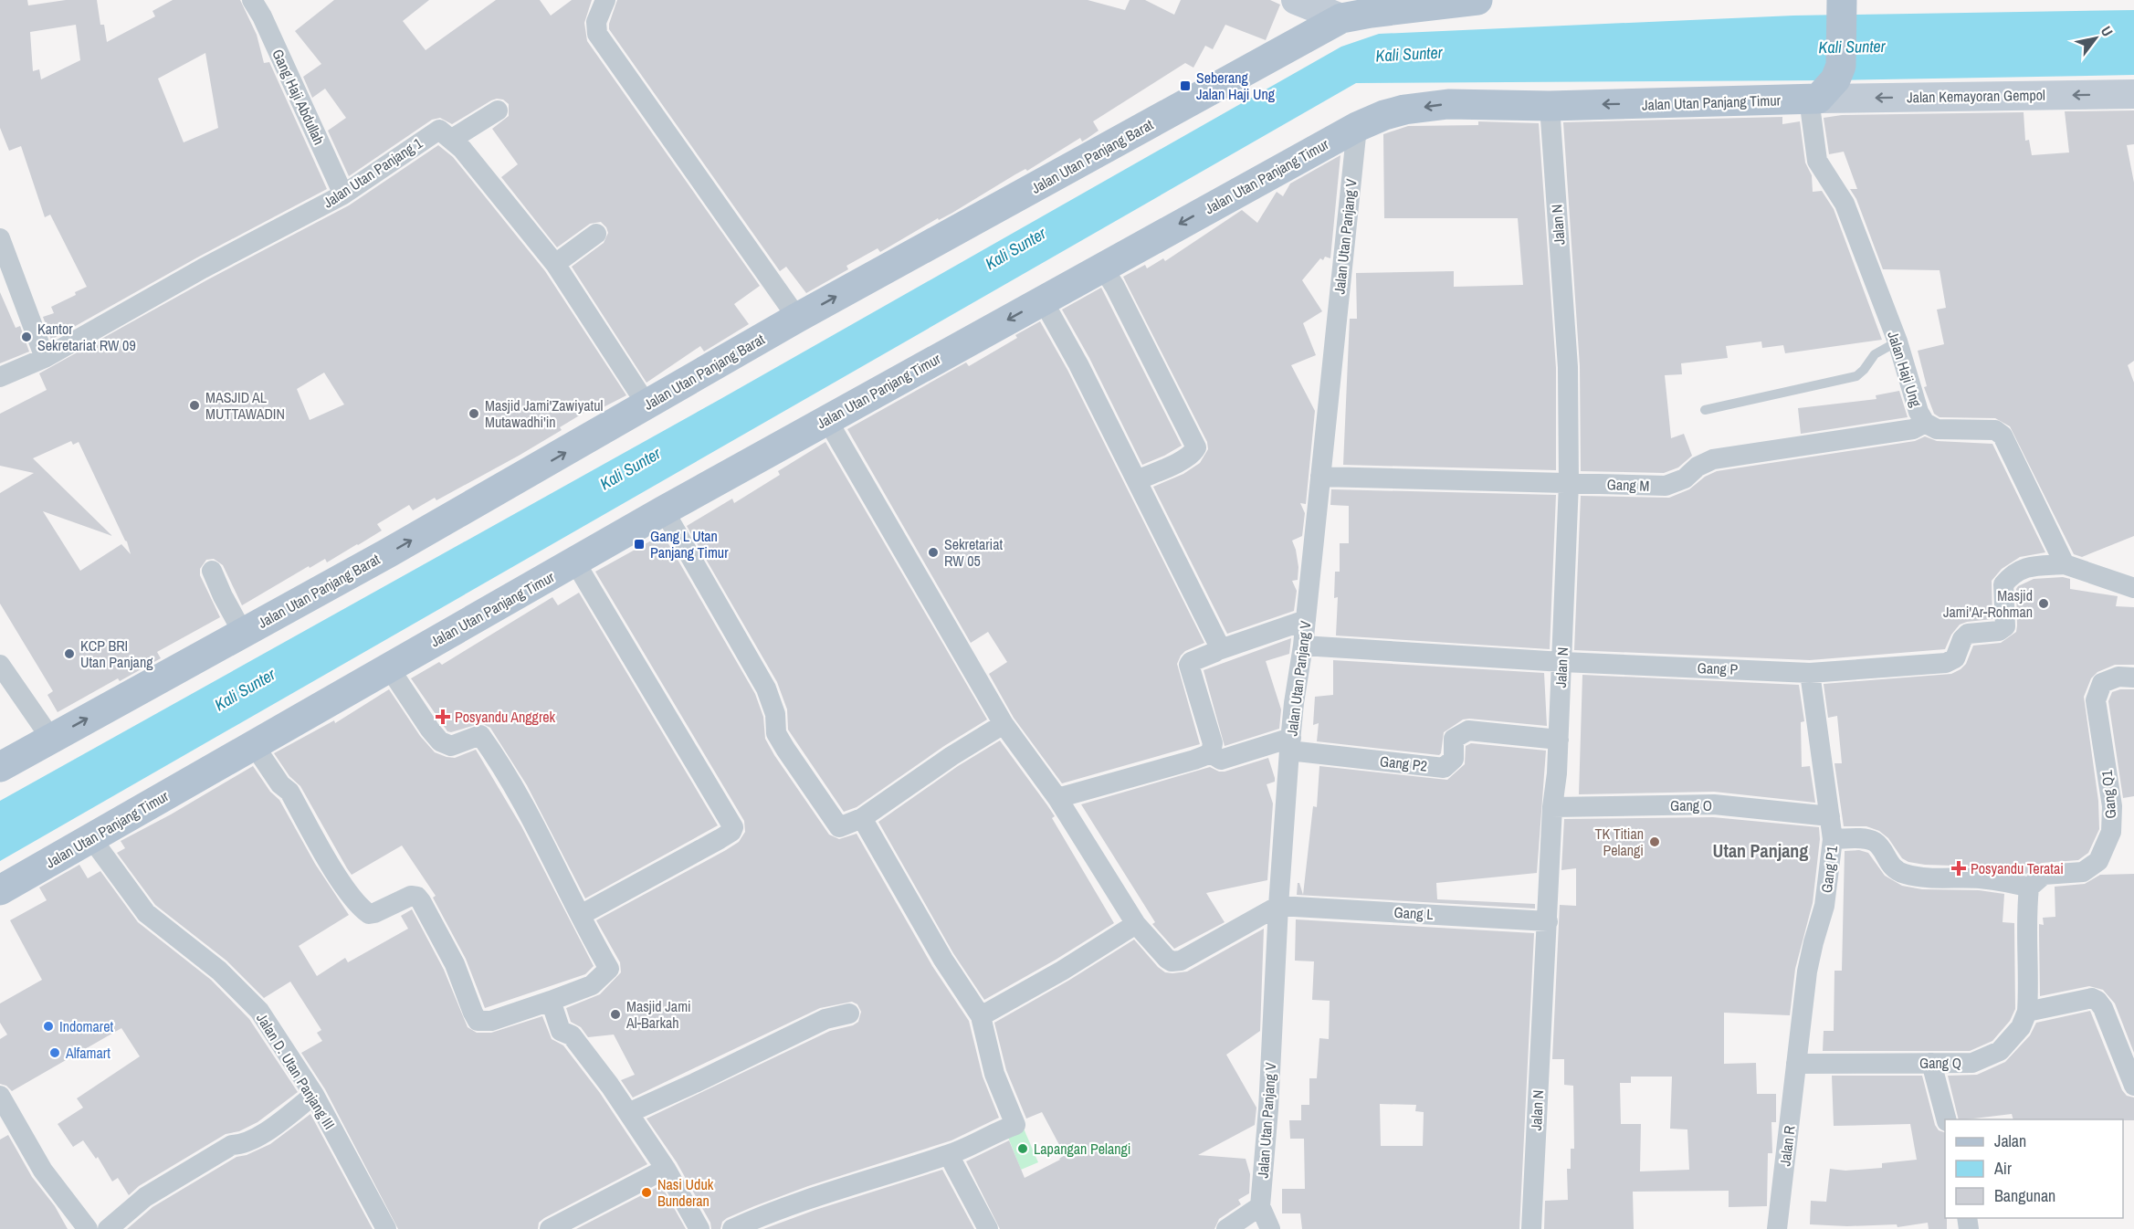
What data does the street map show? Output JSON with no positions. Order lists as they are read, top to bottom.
{
  "streets": {
    "main road": ["Jalan Utan Panjang Timur", "Jalan Utan Panjang Barat"],
    "street": [
      "Jalan Kemayoran Gempol",
      "Gang Haji Abdullah",
      "Jalan Utan Panjang 1",
      "Jalan N",
      "Jalan Utan Panjang V",
      "Jalan Haji Ung",
      "Gang M",
      "Gang P",
      "Gang P2",
      "Gang Q1",
      "Gang O",
      "Gang P1",
      "Gang L",
      "Gang Q",
      "Jalan D. Utan Panjang III",
      "Jalan R"
    ]
  },
  "crossings": [
    ["Jalan Kemayoran Gempol", "Jalan Utan Panjang Timur"],
    ["Jalan Kemayoran Gempol", "Jalan Haji Ung"],
    ["Gang Haji Abdullah", "Jalan Utan Panjang 1"],
    ["Jalan Utan Panjang Timur", "Jalan N"],
    ["Jalan Utan Panjang Timur", "Jalan Utan Panjang V"],
    ["Jalan Utan Panjang Timur", "Jalan Haji Ung"],
    ["Jalan Utan Panjang Timur", "Jalan D. Utan Panjang III"],
    ["Jalan N", "Gang M"],
    ["Jalan N", "Gang P"],
    ["Jalan N", "Gang P2"],
    ["Jalan N", "Gang O"],
    ["Jalan N", "Gang L"],
    ["Jalan Utan Panjang V", "Gang M"],
    ["Jalan Utan Panjang V", "Gang P"],
    ["Jalan Utan Panjang V", "Gang P2"],
    ["Jalan Utan Panjang V", "Gang L"],
    ["Jalan Haji Ung", "Gang M"],
    ["Jalan Haji Ung", "Gang P"],
    ["Gang P", "Gang P1"],
    ["Gang O", "Gang P1"],
    ["Gang P1", "Gang Q"],
    ["Gang P1", "Jalan R"],
    ["Gang Q", "Jalan R"]
  ],
  "one_way": ["Jalan Kemayoran Gempol", "Jalan Utan Panjang Timur", "Jalan Utan Panjang Barat"],
  "districts": ["Utan Panjang"],
  "water": ["Kali Sunter"],
  "places": {
    "transit": ["Seberang Jalan Haji Ung", "Gang L Utan Panjang Timur"],
    "other": [
      "Kantor Sekretariat RW 09",
      "MASJID AL MUTTAWADIN",
      "Masjid Jami'Zawiyatul Mutawadhi'in",
      "Sekretariat RW 05",
      "Masjid Jami'Ar-Rohman",
      "KCP BRI Utan Panjang",
      "TK Titian Pelangi",
      "Masjid Jami Al-Barkah",
      "Indomaret",
      "Alfamart",
      "Lapangan Pelangi",
      "Nasi Uduk Bunderan"
    ],
    "health": ["Posyandu Anggrek", "Posyandu Teratai"]
  },
  "legend": ["Jalan", "Air", "Bangunan"],
  "north": "top right"
}
